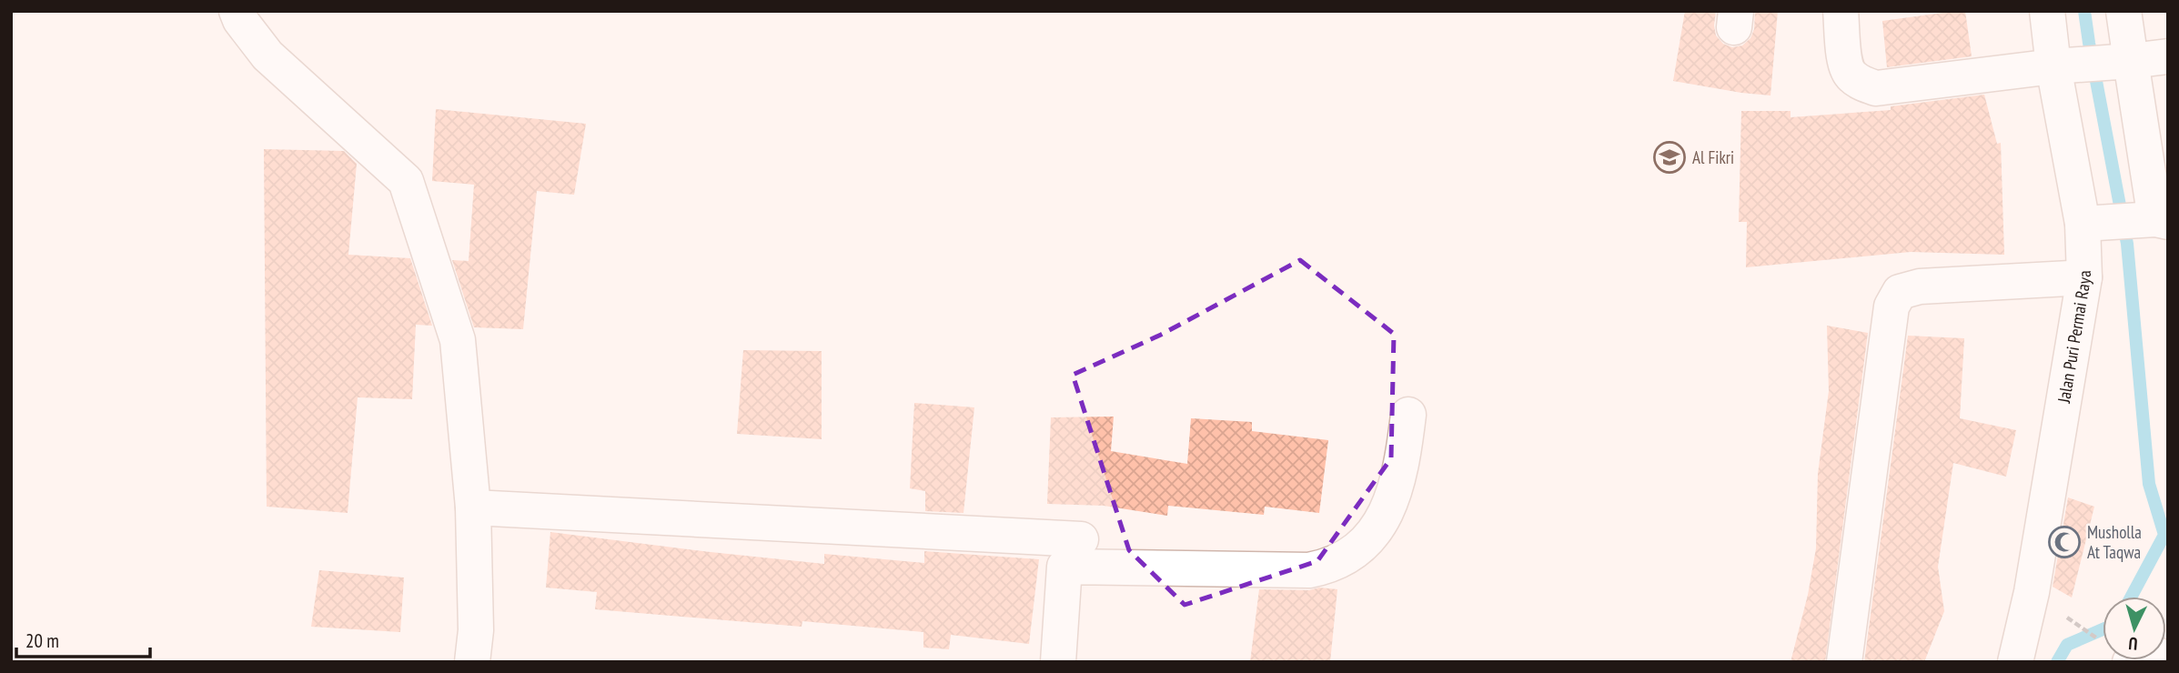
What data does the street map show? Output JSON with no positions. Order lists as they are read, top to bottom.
{
  "streets": {
    "street": ["Jalan Puri Permai Raya"]
  },
  "places": {
    "school or university": ["Al Fikri"],
    "mosque": ["Musholla At Taqwa"]
  },
  "scale_bar": "20 m",
  "north": "bottom"
}
